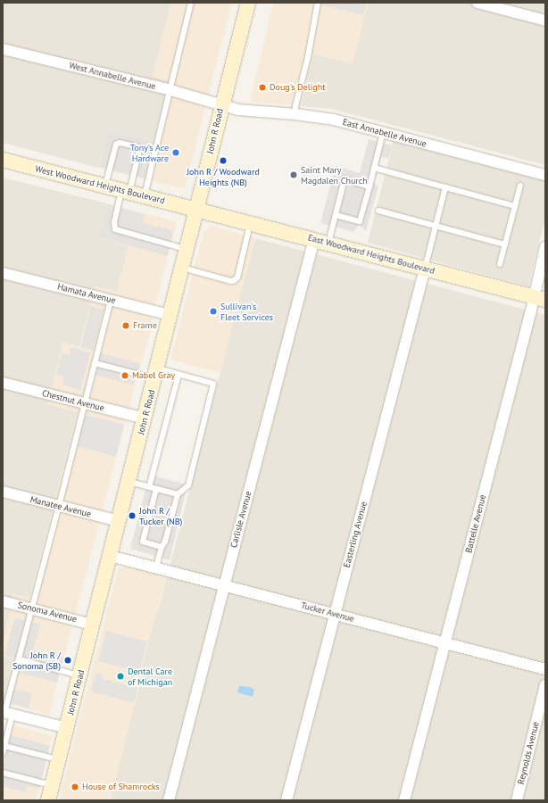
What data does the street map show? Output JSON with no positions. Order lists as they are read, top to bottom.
{
  "streets": {
    "main road": ["John R Road", "West Woodward Heights Boulevard", "East Woodward Heights Boulevard"],
    "street": [
      "West Annabelle Avenue",
      "East Annabelle Avenue",
      "Hamata Avenue",
      "Chestnut Avenue",
      "Manatee Avenue",
      "Carlisle Avenue",
      "Battelle Avenue",
      "Easterling Avenue",
      "Sonoma Avenue",
      "Tucker Avenue",
      "Reynolds Avenue"
    ]
  },
  "crossings": [
    ["West Annabelle Avenue", "John R Road"],
    ["West Annabelle Avenue", "East Annabelle Avenue"],
    ["John R Road", "East Annabelle Avenue"],
    ["John R Road", "West Woodward Heights Boulevard"],
    ["John R Road", "East Woodward Heights Boulevard"],
    ["John R Road", "Hamata Avenue"],
    ["John R Road", "Chestnut Avenue"],
    ["John R Road", "Manatee Avenue"],
    ["John R Road", "Sonoma Avenue"],
    ["John R Road", "Tucker Avenue"],
    ["West Woodward Heights Boulevard", "East Woodward Heights Boulevard"],
    ["East Woodward Heights Boulevard", "Carlisle Avenue"],
    ["East Woodward Heights Boulevard", "Battelle Avenue"],
    ["East Woodward Heights Boulevard", "Easterling Avenue"],
    ["Carlisle Avenue", "Tucker Avenue"],
    ["Battelle Avenue", "Tucker Avenue"],
    ["Easterling Avenue", "Tucker Avenue"]
  ],
  "places": [
    "Doug's Delight",
    "Tony's Ace Hardware",
    "John R / Woodward Heights (NB)",
    "Saint Mary Magdalen Church",
    "Sullivan's Fleet Services",
    "Frame",
    "Mabel Gray",
    "John R / Tucker (NB)",
    "John R / Sonoma (SB)",
    "Dental Care of Michigan",
    "House of Shamrocks"
  ]
}
